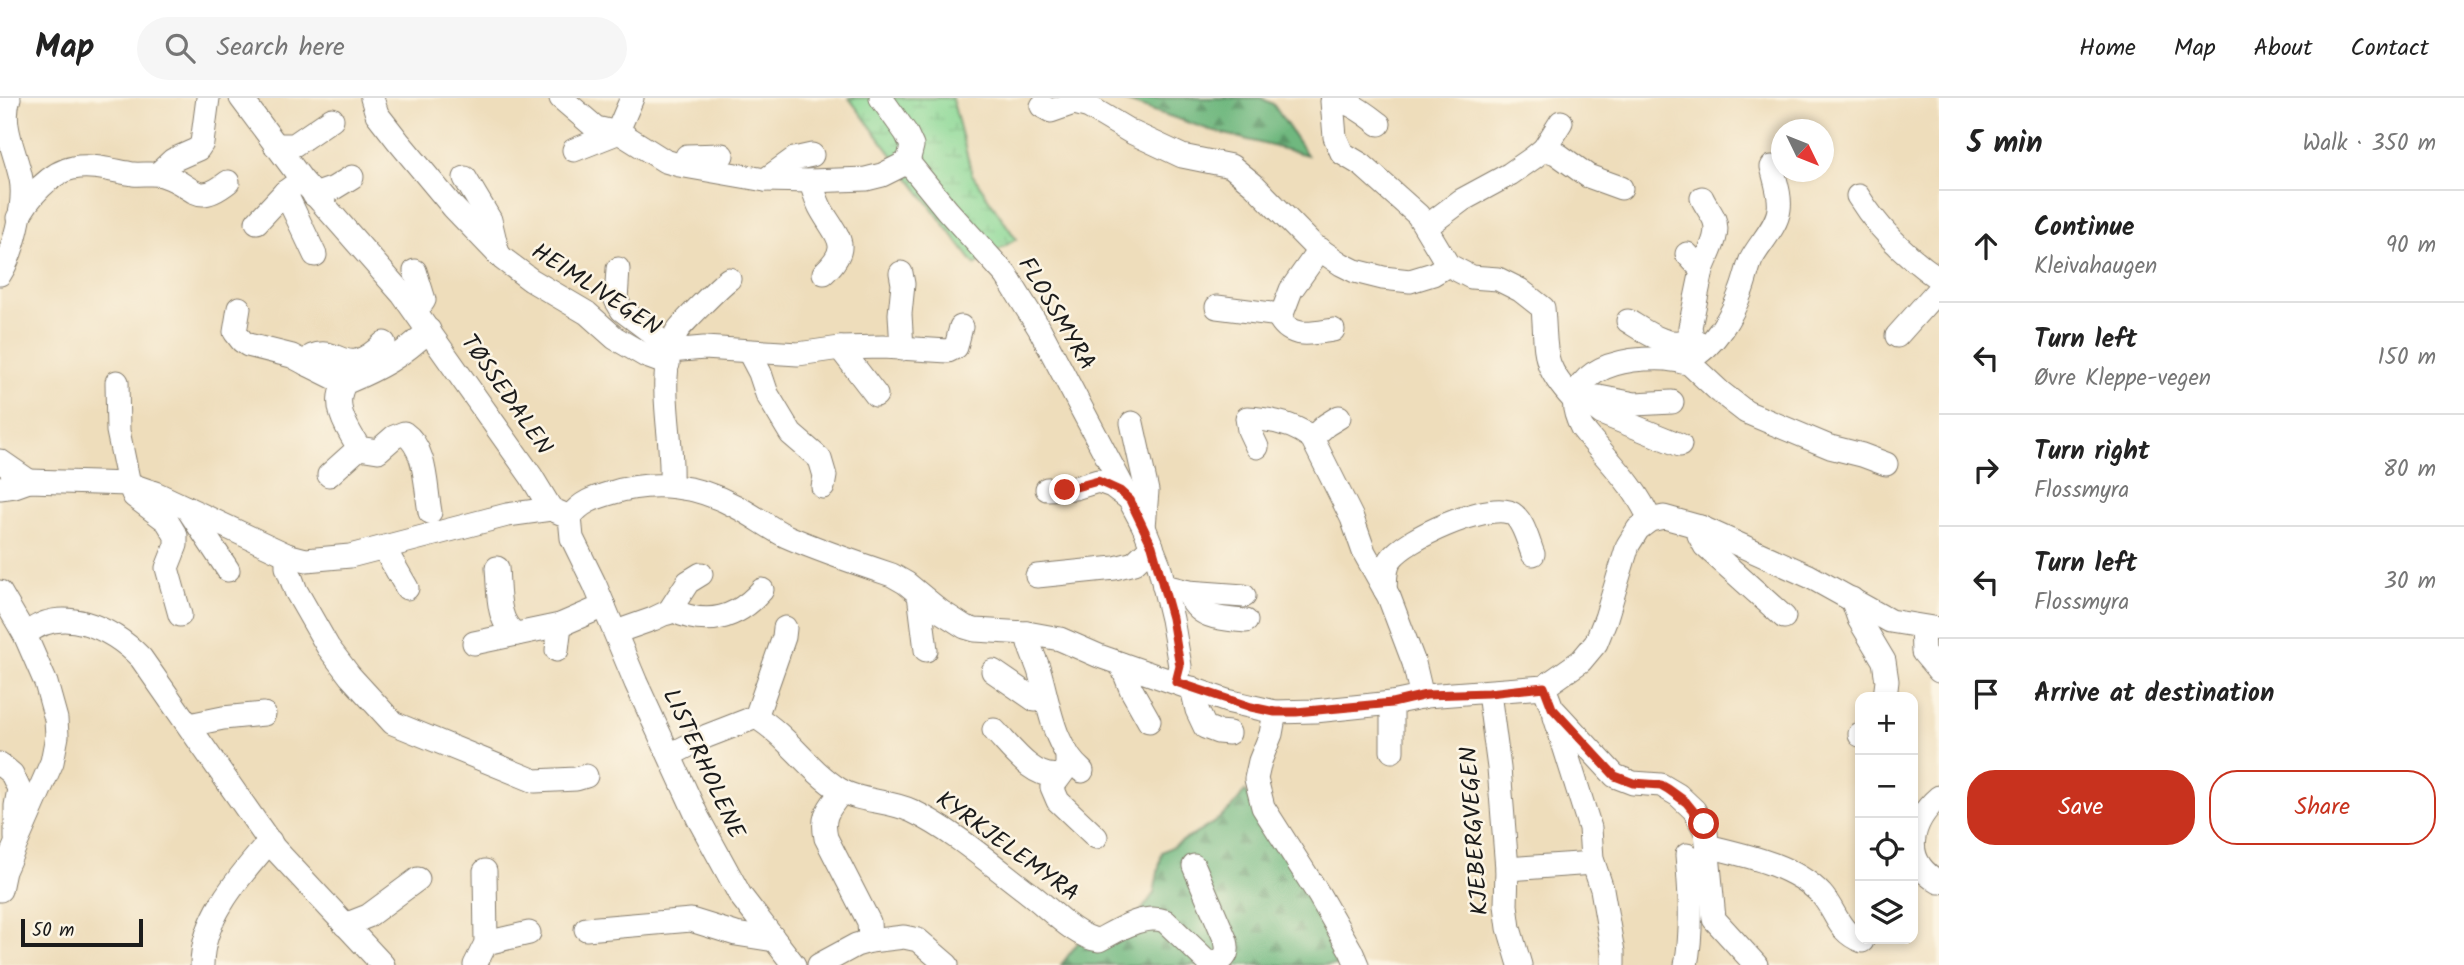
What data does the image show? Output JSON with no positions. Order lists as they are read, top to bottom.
{
  "streets": {
    "street": [
      "HEIMLIVEGEN",
      "FLOSSMYRA",
      "TØSSEDALEN",
      "LISTERHOLENE",
      "KJEBERGVEGEN",
      "KYRKJELEMYRA"
    ]
  },
  "crossings": [
    ["TØSSEDALEN", "LISTERHOLENE"]
  ],
  "scale_bar": "50 m",
  "north": "bottom right",
  "page": {
    "header": "Map",
    "search": "Search here",
    "nav": [
      "Home",
      "Map",
      "About",
      "Contact"
    ],
    "heading": ["5 min", "Walk · 350 m"],
    "list": [
      ["Continue", "Kleivahaugen", "90 m"],
      ["Turn left", "Øvre Kleppe-vegen", "150 m"],
      ["Turn right", "Flossmyra", "80 m"],
      ["Turn left", "Flossmyra", "30 m"],
      "Arrive at destination"
    ],
    "map_buttons": ["+", "−"],
    "buttons": ["Save", "Share"],
    "scale": "50 m"
  }
}
